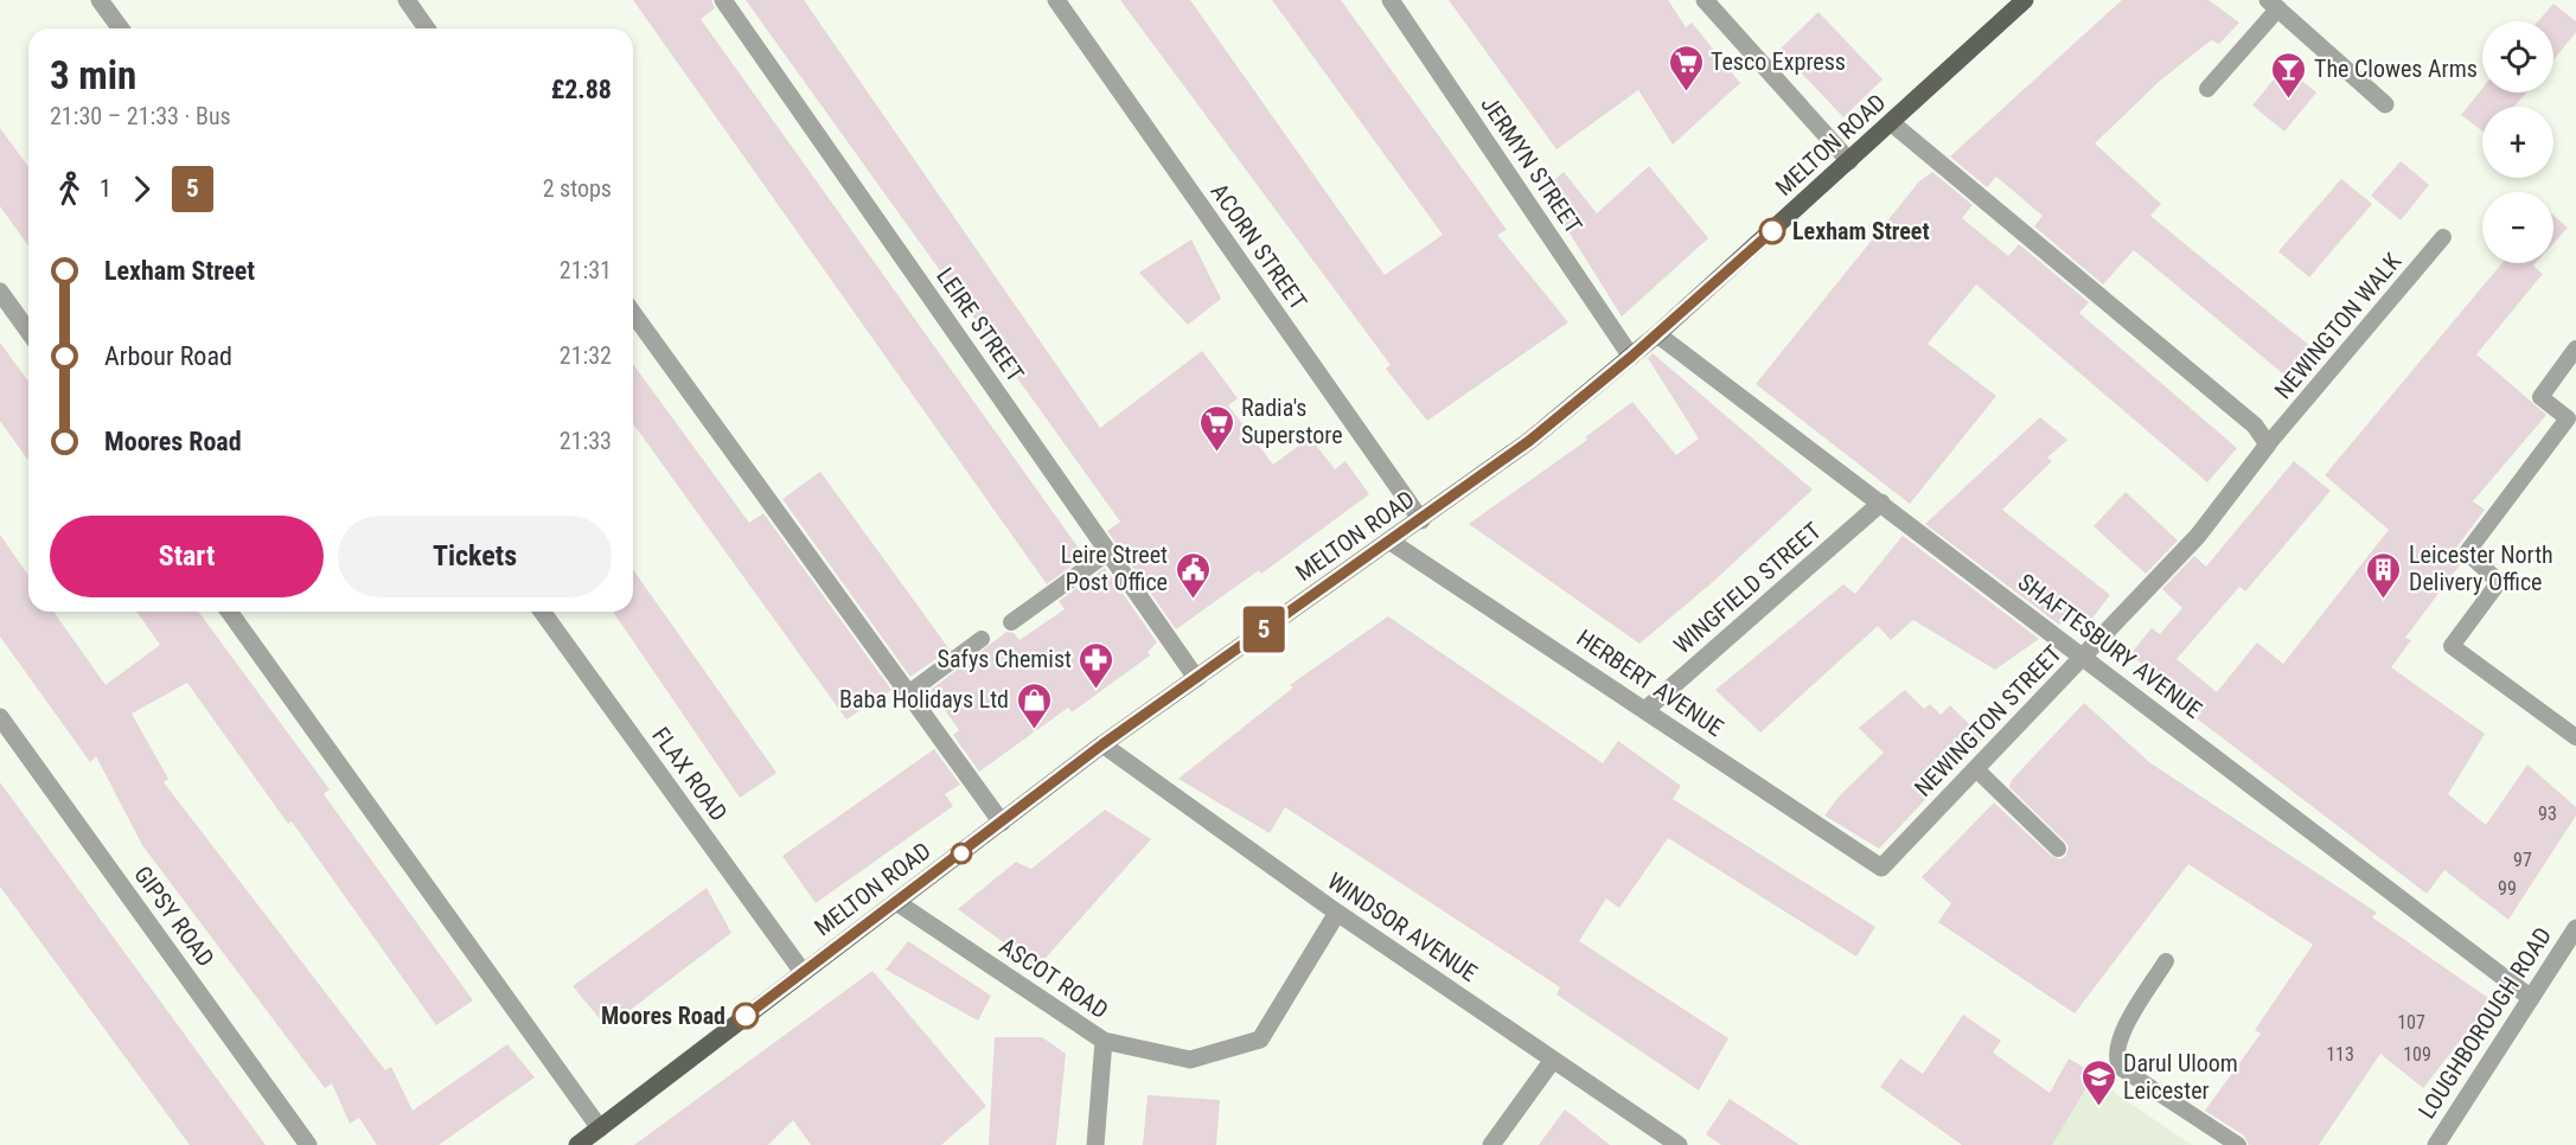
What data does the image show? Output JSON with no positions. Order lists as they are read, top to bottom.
{
  "streets": {
    "main road": ["MELTON ROAD"],
    "street": [
      "JERMYN STREET",
      "ACORN STREET",
      "LEIRE STREET",
      "WINGFIELD STREET",
      "SHAFTESBURY AVENUE",
      "HERBERT AVENUE",
      "NEWINGTON STREET",
      "FLAX ROAD",
      "GIPSY ROAD",
      "WINDSOR AVENUE",
      "ASCOT ROAD",
      "LOUGHBOROUGH ROAD"
    ],
    "lane": ["NEWINGTON WALK"]
  },
  "crossings": [
    ["MELTON ROAD", "JERMYN STREET"],
    ["MELTON ROAD", "ACORN STREET"],
    ["MELTON ROAD", "LEIRE STREET"],
    ["MELTON ROAD", "SHAFTESBURY AVENUE"],
    ["MELTON ROAD", "HERBERT AVENUE"],
    ["MELTON ROAD", "FLAX ROAD"],
    ["MELTON ROAD", "WINDSOR AVENUE"],
    ["MELTON ROAD", "ASCOT ROAD"],
    ["NEWINGTON WALK", "NEWINGTON STREET"],
    ["WINGFIELD STREET", "SHAFTESBURY AVENUE"],
    ["WINGFIELD STREET", "HERBERT AVENUE"],
    ["SHAFTESBURY AVENUE", "NEWINGTON STREET"],
    ["SHAFTESBURY AVENUE", "LOUGHBOROUGH ROAD"],
    ["HERBERT AVENUE", "NEWINGTON STREET"],
    ["WINDSOR AVENUE", "ASCOT ROAD"]
  ],
  "places": {
    "supermarket": ["Tesco Express", "Radia's Superstore"],
    "bar": ["The Clowes Arms"],
    "other": ["Lexham Street", "Moores Road"],
    "public building": ["Leire Street Post Office"],
    "building": ["Leicester North Delivery Office"],
    "pharmacy": ["Safys Chemist"],
    "shop": ["Baba Holidays Ltd"],
    "school or university": ["Darul Uloom Leicester"]
  },
  "lines": ["bus line 5"],
  "house_numbers": [
    "93",
    "97",
    "99",
    "107",
    "113",
    "109"
  ],
  "page": {
    "on_map": "5",
    "map_buttons": ["+", "−"],
    "heading": ["3 min", "21:30 – 21:33 · Bus", "£2.88"],
    "legs": ["1", "5", "2 stops"],
    "list": [
      {
        "name": "Lexham Street",
        "value": "21:31"
      },
      {
        "name": "Arbour Road",
        "value": "21:32"
      },
      {
        "name": "Moores Road",
        "value": "21:33"
      }
    ],
    "buttons": ["Start", "Tickets"]
  }
}
